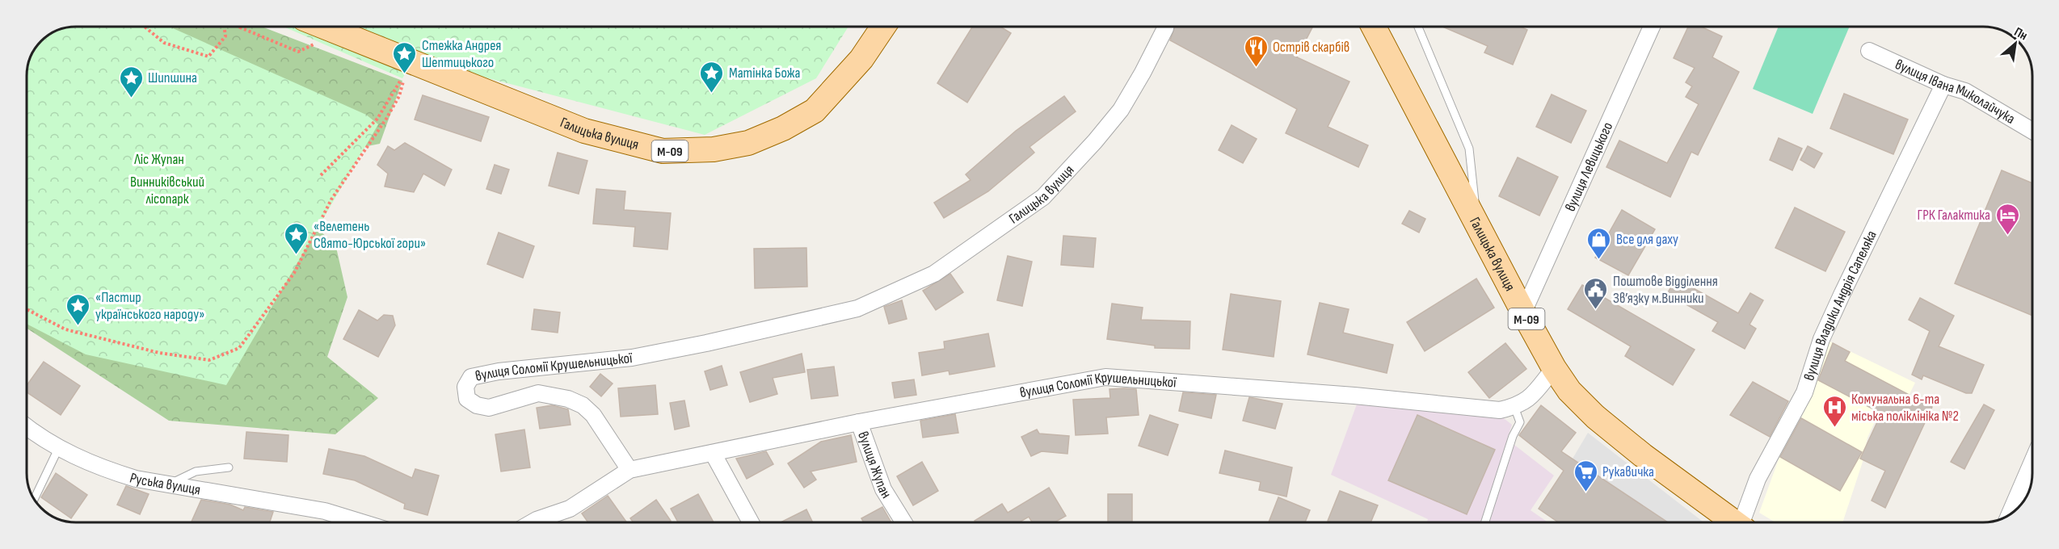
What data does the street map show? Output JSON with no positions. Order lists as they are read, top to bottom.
{
  "streets": {
    "main road": ["Галицька вулиця", "М-09"],
    "street": [
      "вулиця Івана Миколайчука",
      "вулиця Левицького",
      "вулиця Владики Андрія Сапеляка",
      "вулиця Соломії Крушельницької",
      "вулиця Жупан",
      "Руська вулиця"
    ]
  },
  "crossings": [
    ["вулиця Івана Миколайчука", "вулиця Владики Андрія Сапеляка"],
    ["Галицька вулиця", "М-09"],
    ["Галицька вулиця", "вулиця Левицького"],
    ["Галицька вулиця", "вулиця Соломії Крушельницької"],
    ["вулиця Соломії Крушельницької", "вулиця Жупан"]
  ],
  "parks": ["Ліс Жупан", "Винниківський лісопарк"],
  "places": {
    "restaurant": ["Острів скарбів"],
    "place": [
      "Стежка Андрея Шептицького",
      "Матінка Божа",
      "Шипшина",
      "«Велетень Свято-Юрської гори»",
      "«Пастир українського народу»"
    ],
    "hotel": ["ГРК Галактика"],
    "shop": ["Все для даху"],
    "public building": ["Поштове Відділення Зв’язку м.Винники"],
    "hospital": ["Комунальна 6-та міська поліклініка №2"],
    "supermarket": ["Рукавичка"]
  },
  "north": "top right"
}
